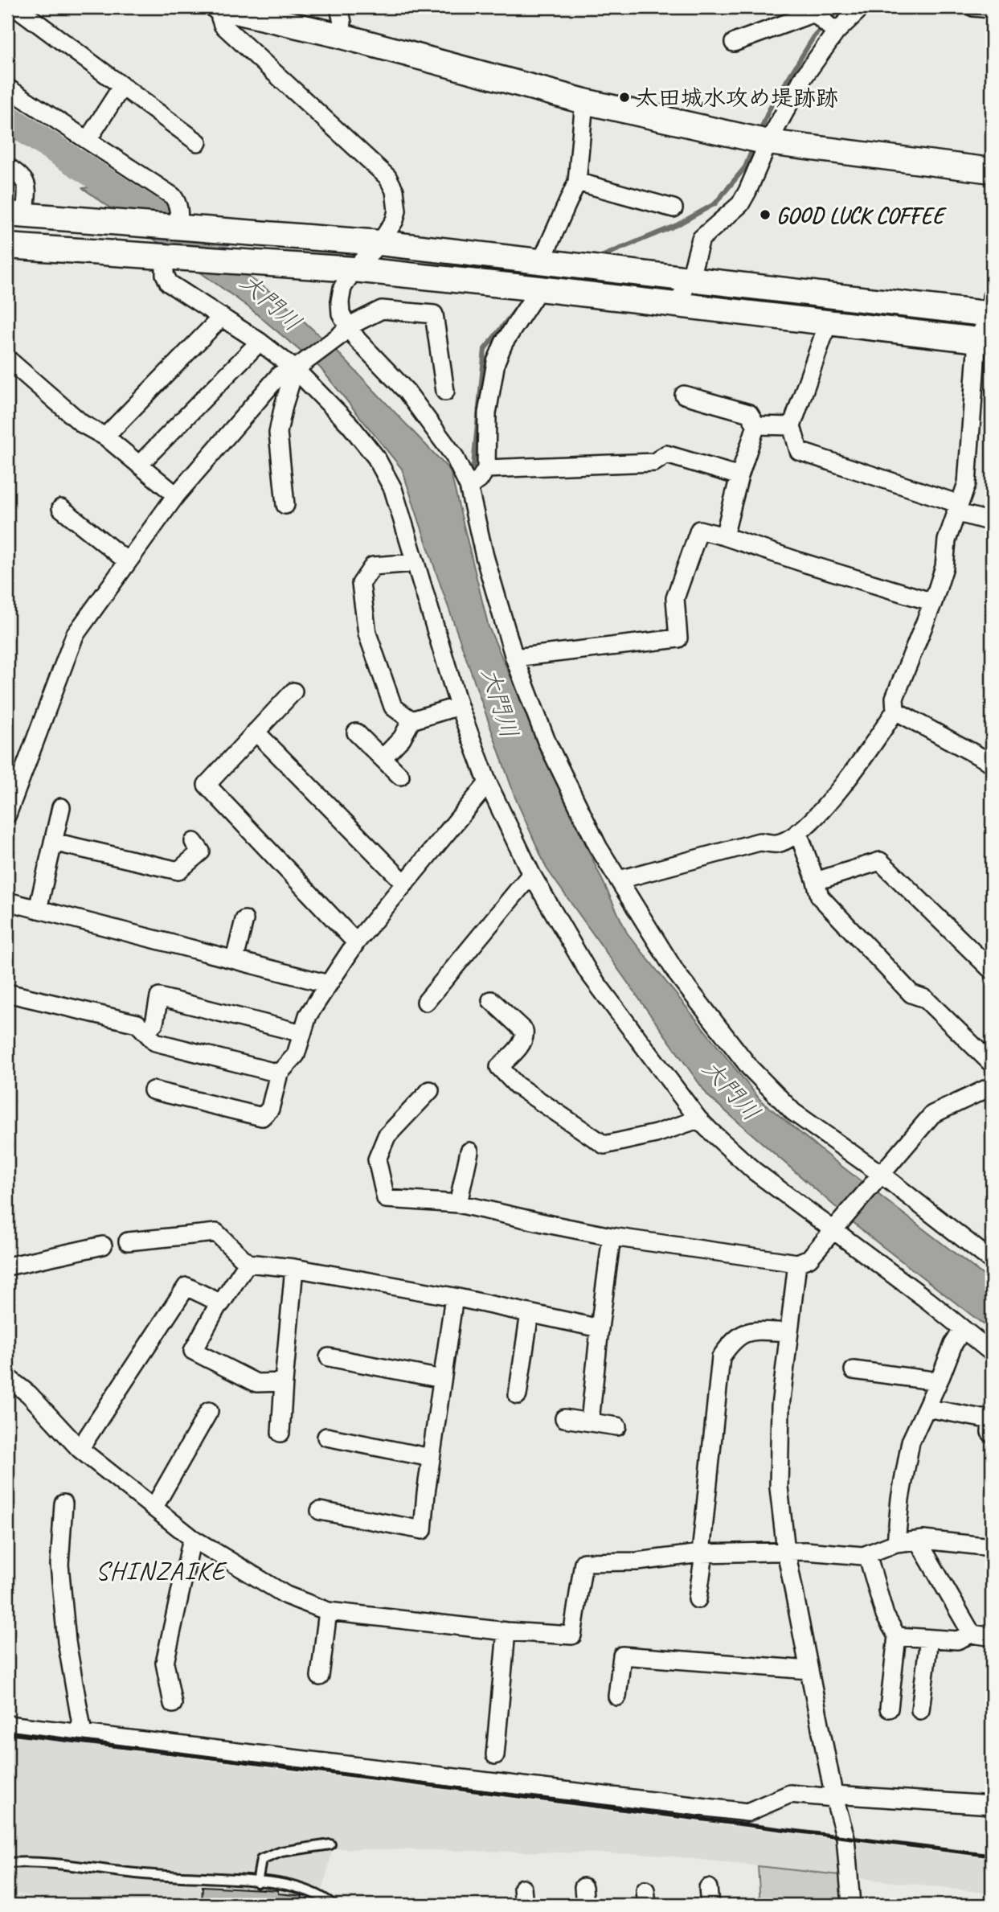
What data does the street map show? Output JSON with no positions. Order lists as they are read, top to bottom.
{
  "districts": ["SHINZAIKE"],
  "water": ["大門川"],
  "places": ["太田城水攻め堤跡跡", "GOOD LUCK COFFEE"]
}
